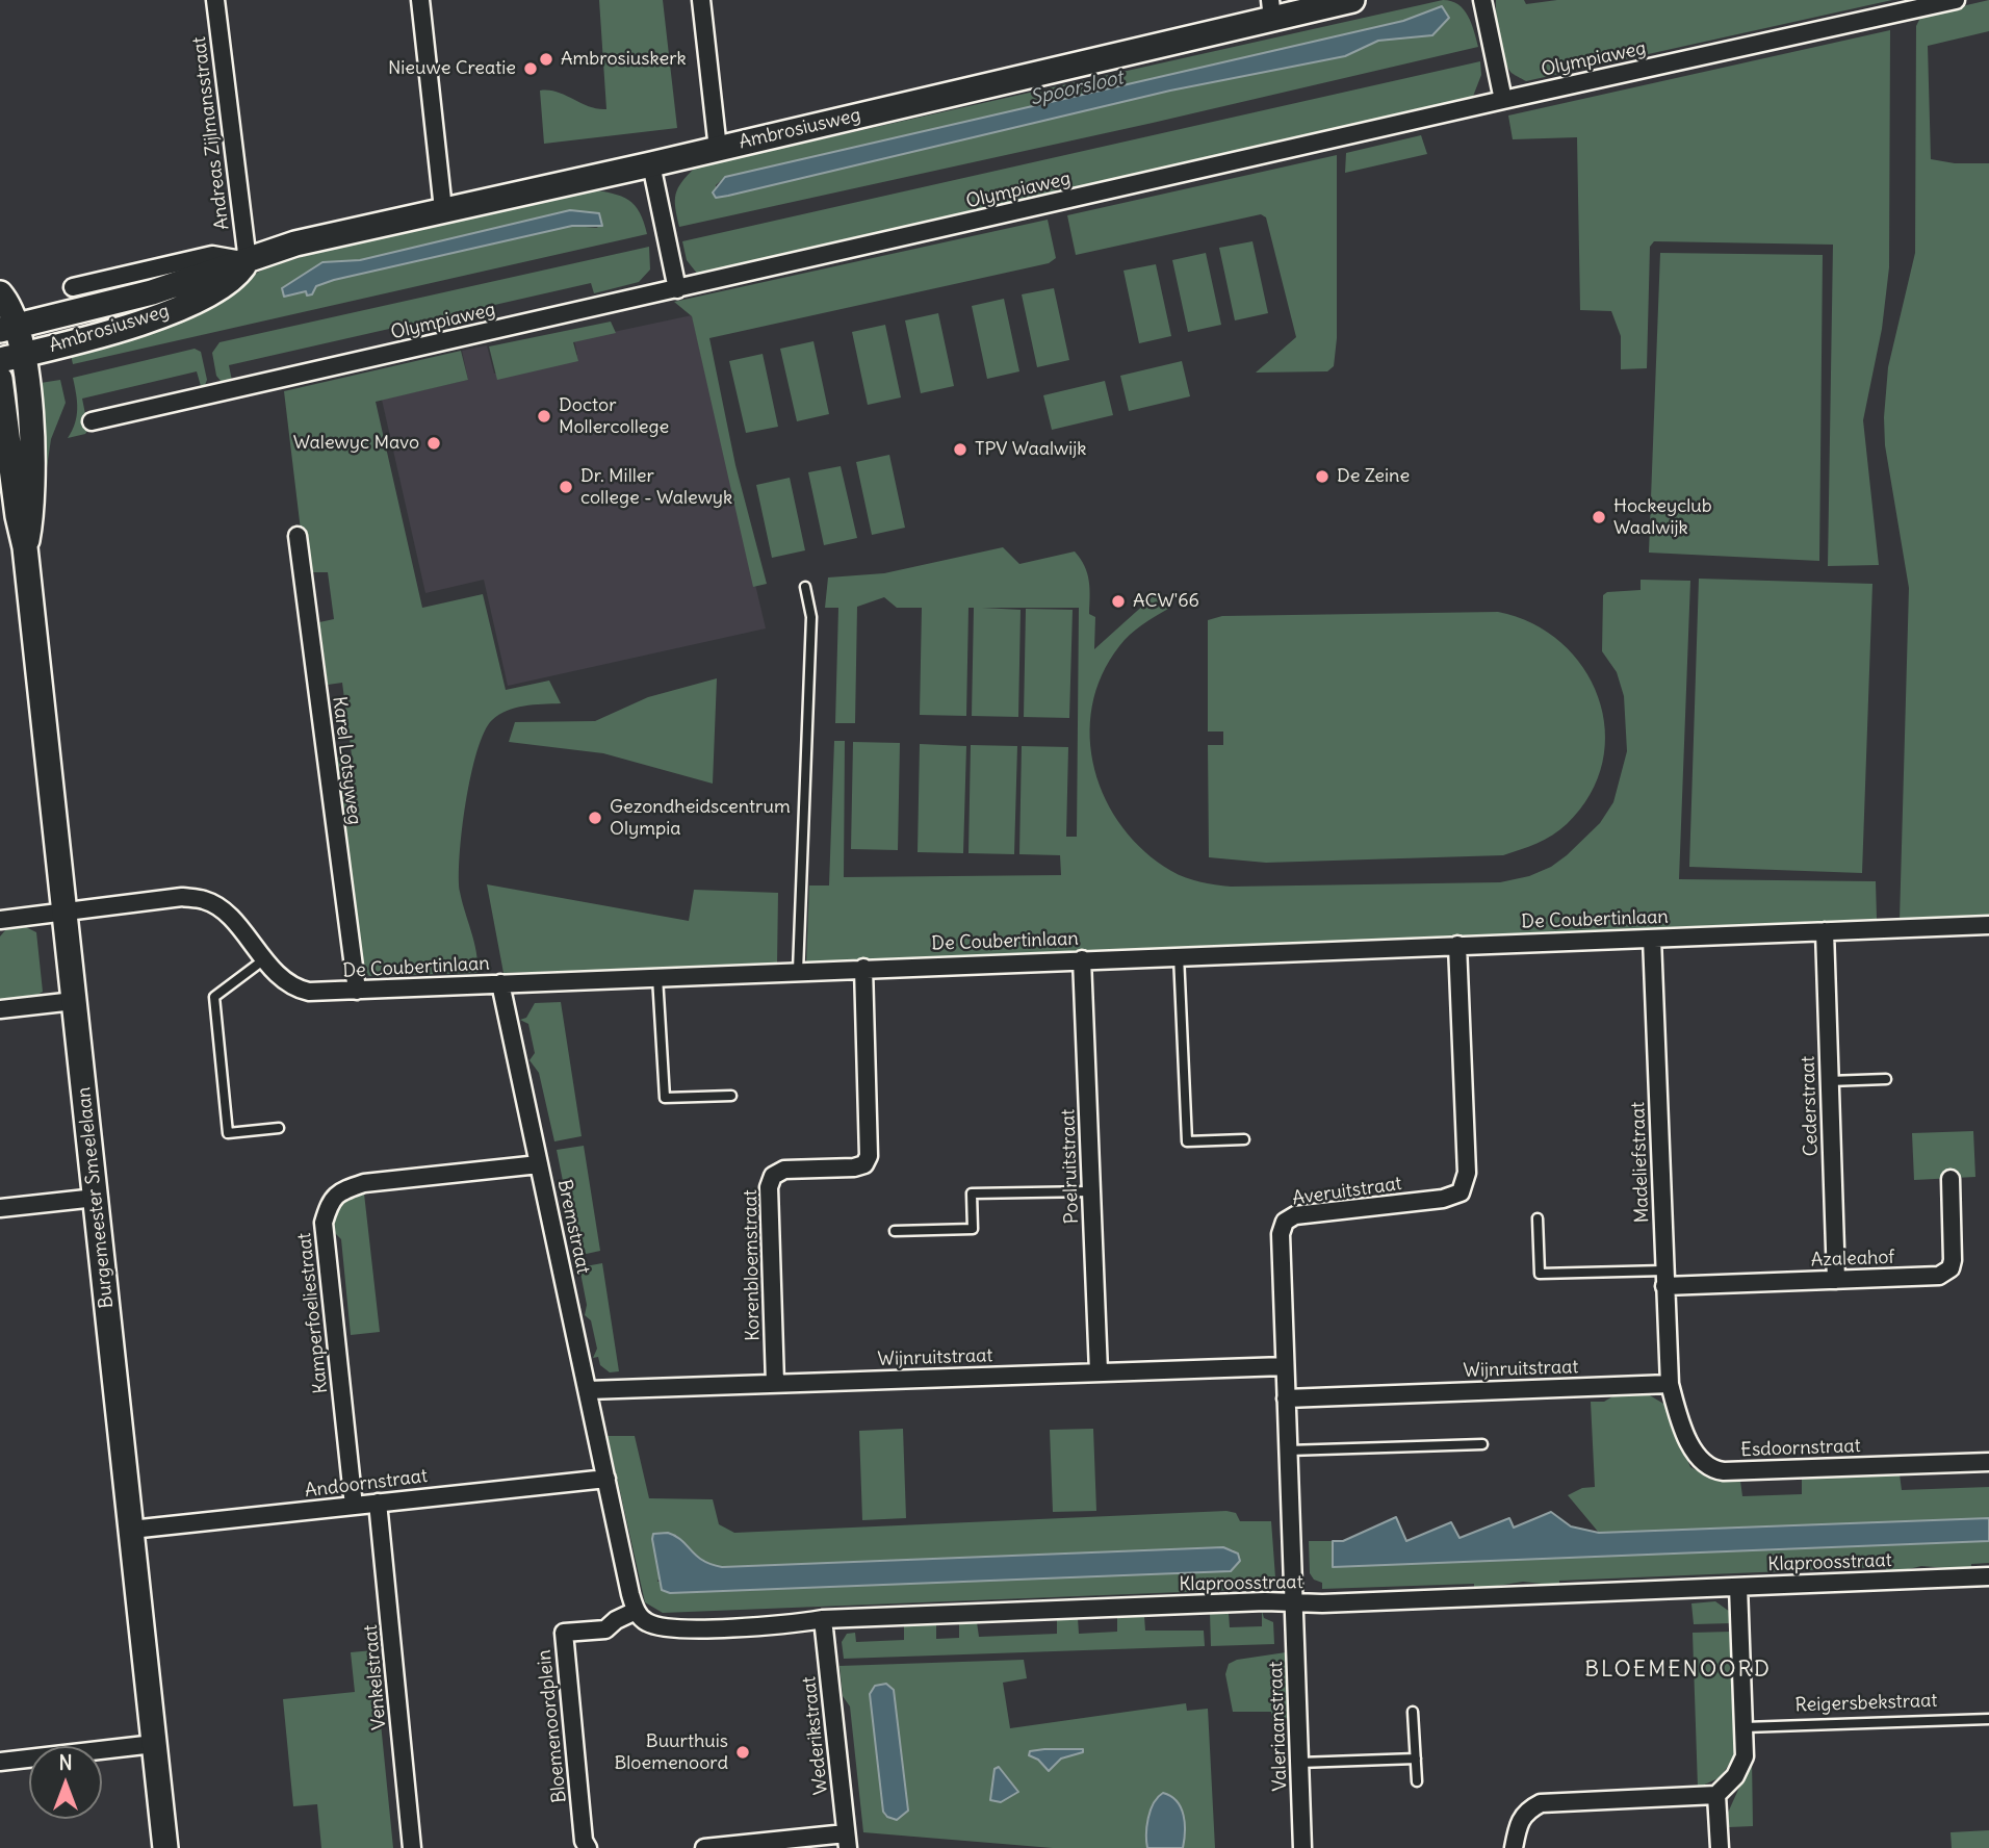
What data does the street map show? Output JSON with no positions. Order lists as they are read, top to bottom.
{
  "streets": {
    "street": [
      "Olympiaweg",
      "Ambrosiusweg",
      "Andreas Zijlmansstraat",
      "Karel Lotsyweg",
      "De Coubertinlaan",
      "Cederstraat",
      "Madeliefstraat",
      "Poelruitstraat",
      "Averuitstraat",
      "Burgemeester Smeelelaan",
      "Bremstraat",
      "Azaleahof",
      "Korenbloemstraat",
      "Kamperfoeliestraat",
      "Wijnruitstraat",
      "Esdoornstraat",
      "Andoornstraat",
      "Klaproosstraat",
      "Venkelstraat",
      "Bloemenoordplein",
      "Valeriaanstraat",
      "Wederikstraat"
    ],
    "lane": ["Reigersbekstraat"]
  },
  "crossings": [
    ["Ambrosiusweg", "Andreas Zijlmansstraat"],
    ["Ambrosiusweg", "Burgemeester Smeelelaan"],
    ["Karel Lotsyweg", "De Coubertinlaan"],
    ["De Coubertinlaan", "Cederstraat"],
    ["De Coubertinlaan", "Madeliefstraat"],
    ["De Coubertinlaan", "Poelruitstraat"],
    ["De Coubertinlaan", "Averuitstraat"],
    ["De Coubertinlaan", "Burgemeester Smeelelaan"],
    ["De Coubertinlaan", "Bremstraat"],
    ["De Coubertinlaan", "Korenbloemstraat"],
    ["Cederstraat", "Azaleahof"],
    ["Madeliefstraat", "Azaleahof"],
    ["Madeliefstraat", "Wijnruitstraat"],
    ["Madeliefstraat", "Esdoornstraat"],
    ["Poelruitstraat", "Wijnruitstraat"],
    ["Averuitstraat", "Wijnruitstraat"],
    ["Averuitstraat", "Klaproosstraat"],
    ["Averuitstraat", "Valeriaanstraat"],
    ["Burgemeester Smeelelaan", "Andoornstraat"],
    ["Bremstraat", "Kamperfoeliestraat"],
    ["Bremstraat", "Wijnruitstraat"],
    ["Bremstraat", "Andoornstraat"],
    ["Korenbloemstraat", "Wijnruitstraat"],
    ["Kamperfoeliestraat", "Andoornstraat"],
    ["Wijnruitstraat", "Esdoornstraat"],
    ["Andoornstraat", "Venkelstraat"],
    ["Klaproosstraat", "Bloemenoordplein"],
    ["Klaproosstraat", "Valeriaanstraat"],
    ["Klaproosstraat", "Wederikstraat"]
  ],
  "districts": ["BLOEMENOORD"],
  "water": ["Spoorsloot"],
  "places": [
    "Ambrosiuskerk",
    "Nieuwe Creatie",
    "Doctor Mollercollege",
    "Walewyc Mavo",
    "TPV Waalwijk",
    "De Zeine",
    "Dr. Miller college - Walewyk",
    "Hockeyclub Waalwijk",
    "ACW'66",
    "Gezondheidscentrum Olympia",
    "Buurthuis Bloemenoord"
  ],
  "north": "top"
}
